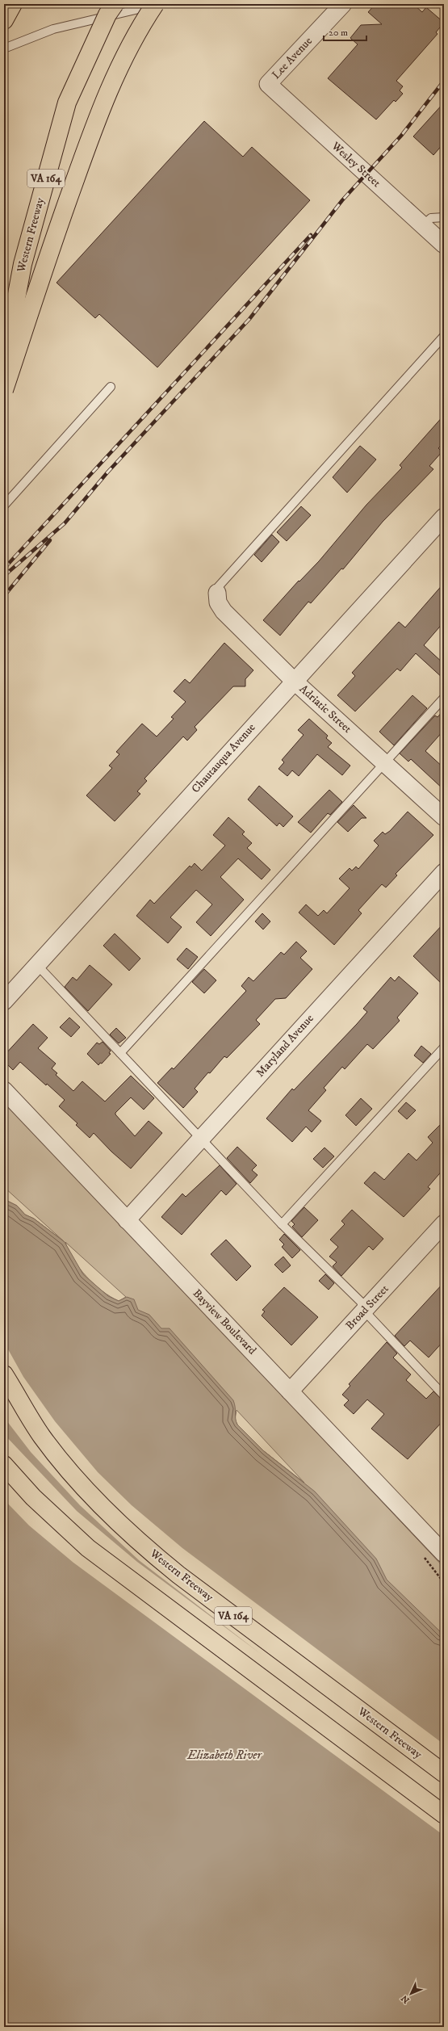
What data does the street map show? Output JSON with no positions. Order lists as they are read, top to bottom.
{
  "streets": {
    "highway": ["VA 164", "Western Freeway"],
    "street": [
      "Lee Avenue",
      "Wesley Street",
      "Adriatic Street",
      "Chautauqua Avenue",
      "Maryland Avenue",
      "Broad Street",
      "Bayview Boulevard"
    ]
  },
  "crossings": [
    ["Lee Avenue", "Wesley Street"],
    ["Adriatic Street", "Chautauqua Avenue"],
    ["Maryland Avenue", "Bayview Boulevard"],
    ["Broad Street", "Bayview Boulevard"]
  ],
  "water": ["Elizabeth River"],
  "scale_bar": "20 m",
  "north": "bottom left"
}
